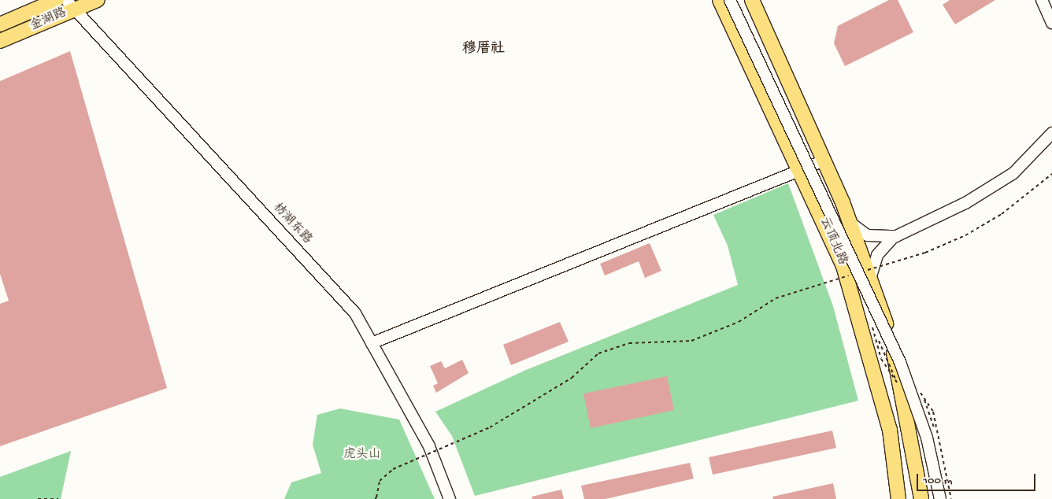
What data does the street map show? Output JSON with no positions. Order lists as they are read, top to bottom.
{
  "streets": {
    "main road": ["金湖路", "云顶北路"],
    "street": ["枋湖东路"]
  },
  "crossings": [
    ["金湖路", "枋湖东路"]
  ],
  "districts": ["穆厝社"],
  "parks": ["虎头山"],
  "scale_bar": "100 m"
}
